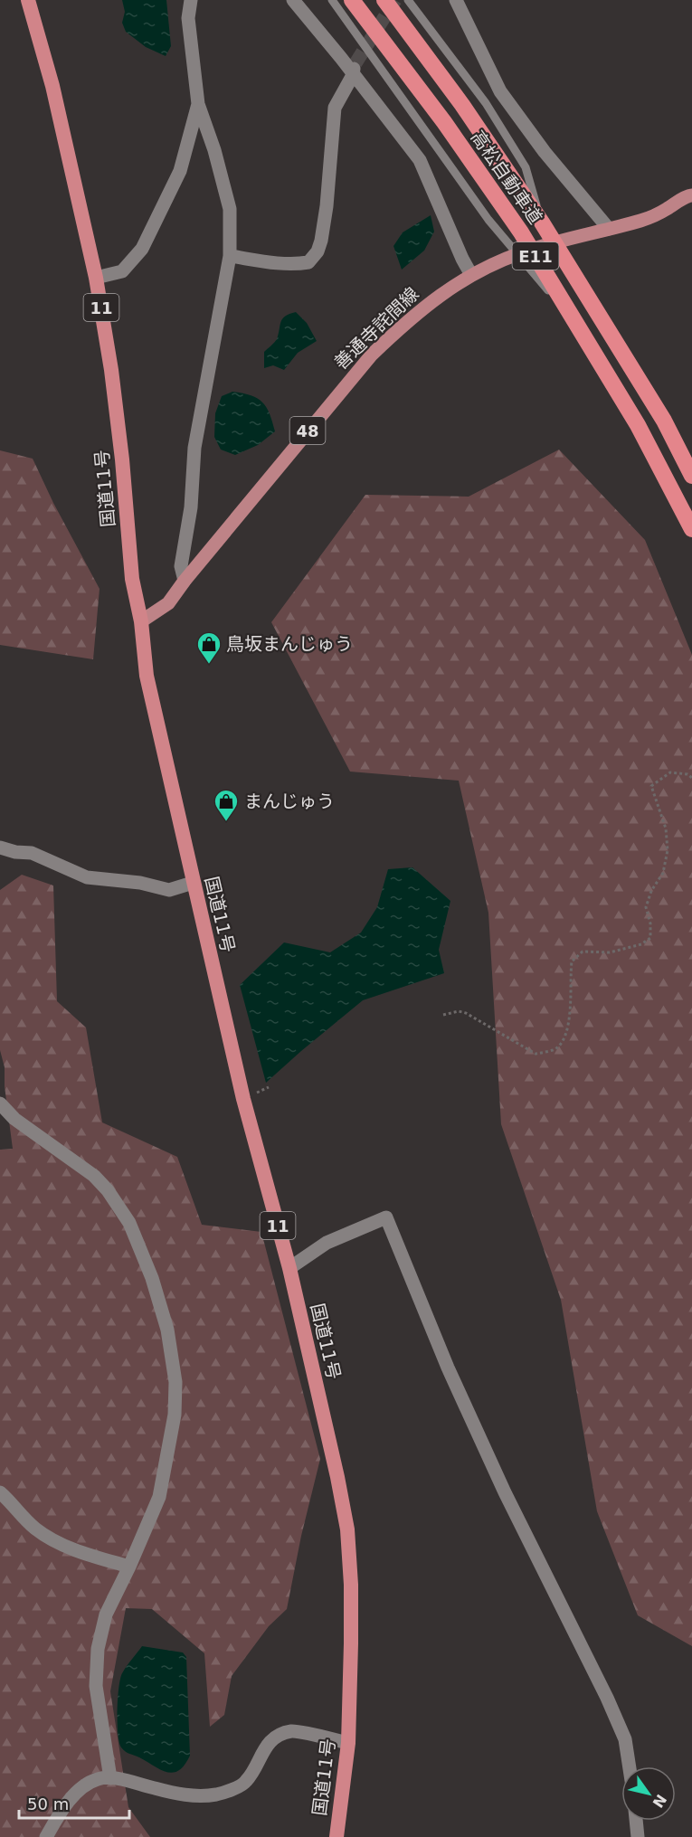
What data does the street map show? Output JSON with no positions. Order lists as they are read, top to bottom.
{
  "streets": {
    "highway": [
      "高松自動車道",
      "E11",
      "11",
      "国道11号"
    ],
    "main road": ["善通寺詫間線", "48"]
  },
  "crossings": [
    ["善通寺詫間線", "国道11号"]
  ],
  "places": {
    "shop": ["鳥坂まんじゅう", "まんじゅう"]
  },
  "scale_bar": "50 m",
  "north": "bottom right"
}
